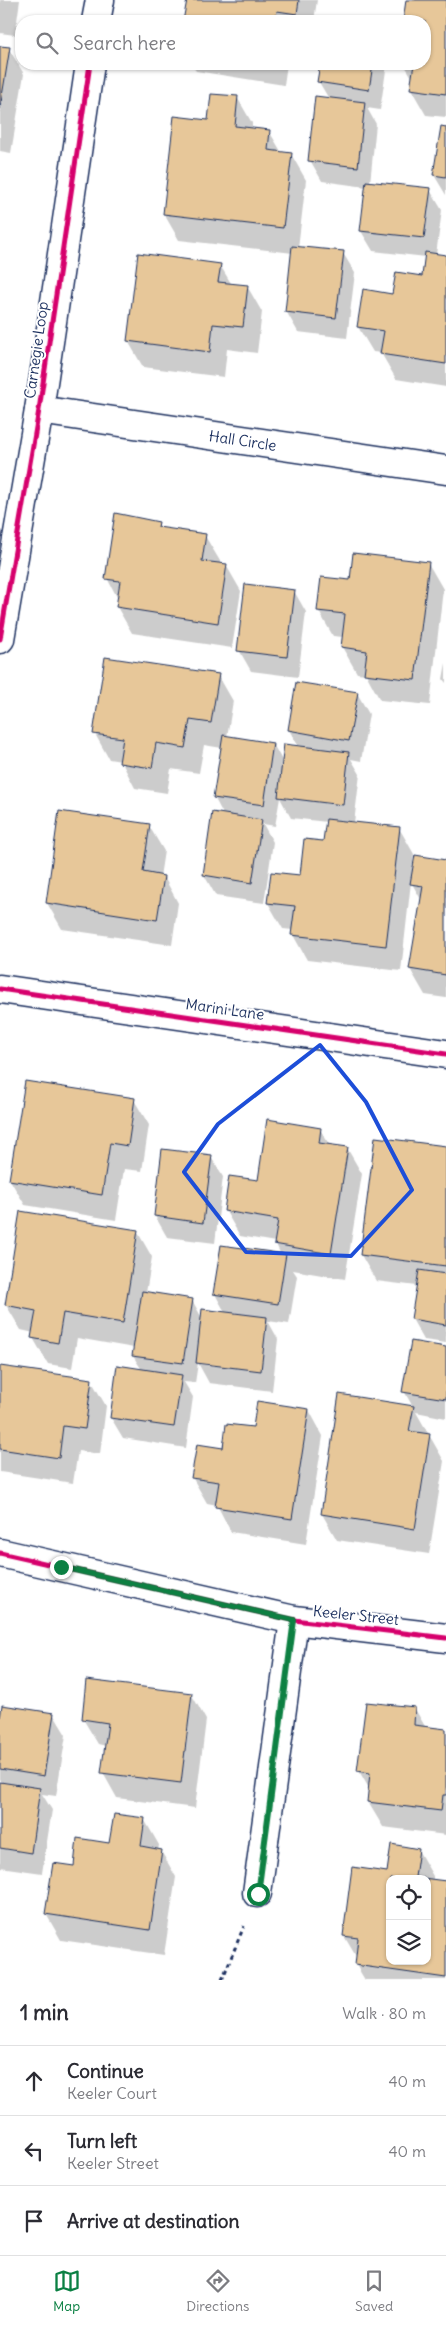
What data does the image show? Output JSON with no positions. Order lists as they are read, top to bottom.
{
  "streets": {
    "street": [
      "Carnegie Loop",
      "Hall Circle",
      "Marini Lane",
      "Keeler Street"
    ]
  },
  "crossings": [
    ["Carnegie Loop", "Hall Circle"]
  ],
  "page": {
    "search": "Search here",
    "heading": ["1 min", "Walk · 80 m"],
    "list": [
      ["Continue", "Keeler Court", "40 m"],
      ["Turn left", "Keeler Street", "40 m"],
      "Arrive at destination"
    ],
    "nav": ["Map", "Directions", "Saved"]
  }
}
